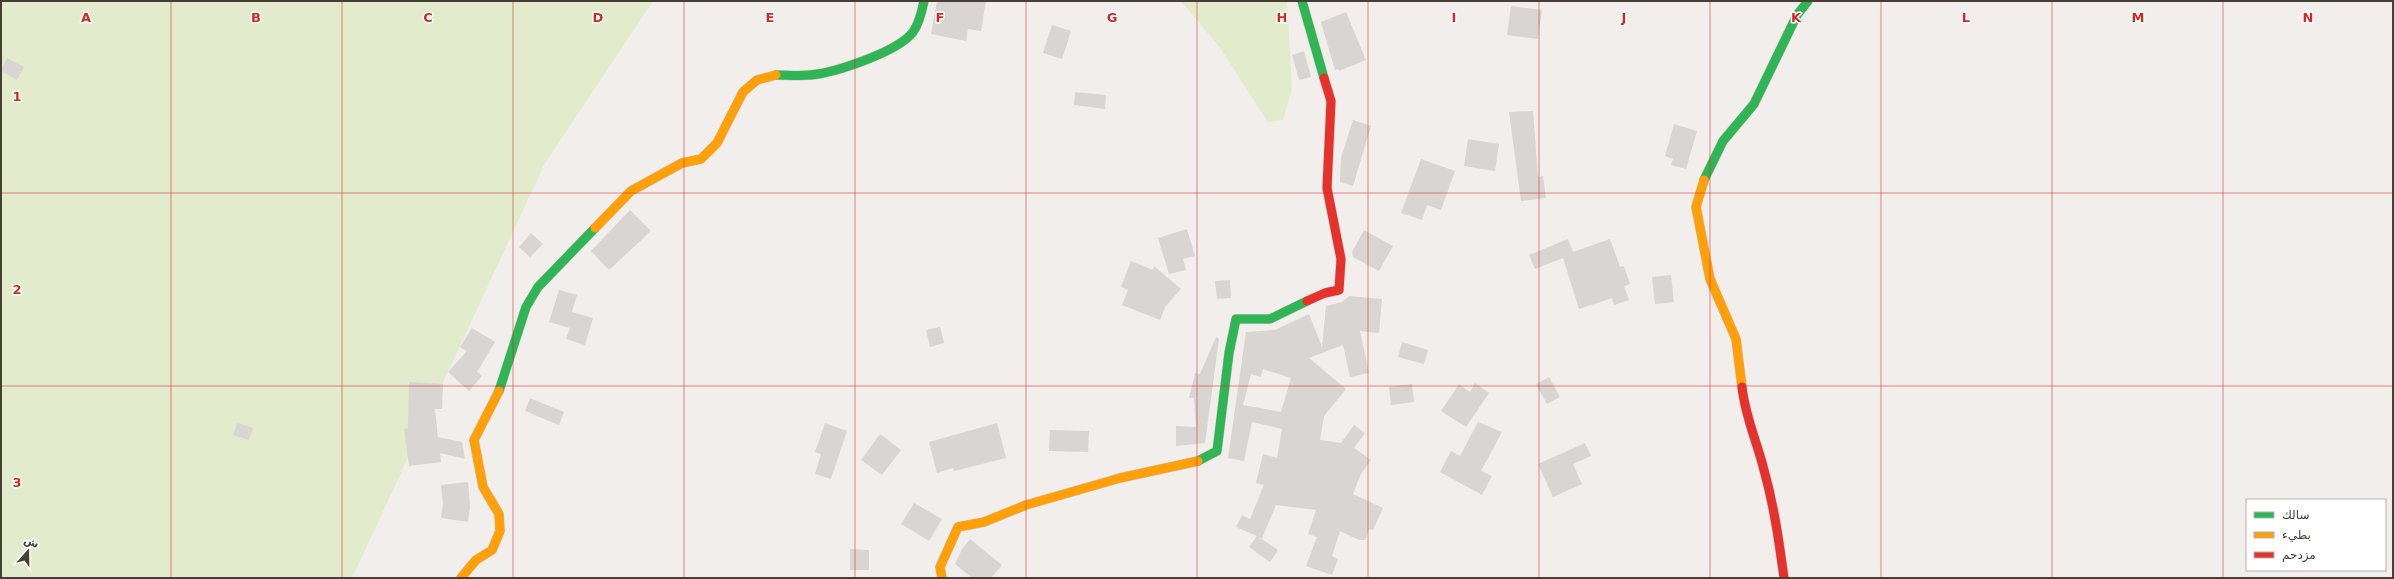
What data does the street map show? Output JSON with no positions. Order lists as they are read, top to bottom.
{
  "legend": ["سالك", "بطيء", "مزدحم"],
  "north": "top",
  "grid": {
    "columns": [
      "A",
      "B",
      "C",
      "D",
      "E",
      "F",
      "G",
      "H",
      "I",
      "J",
      "K",
      "L",
      "M",
      "N"
    ],
    "rows": ["1", "2", "3"]
  }
}
